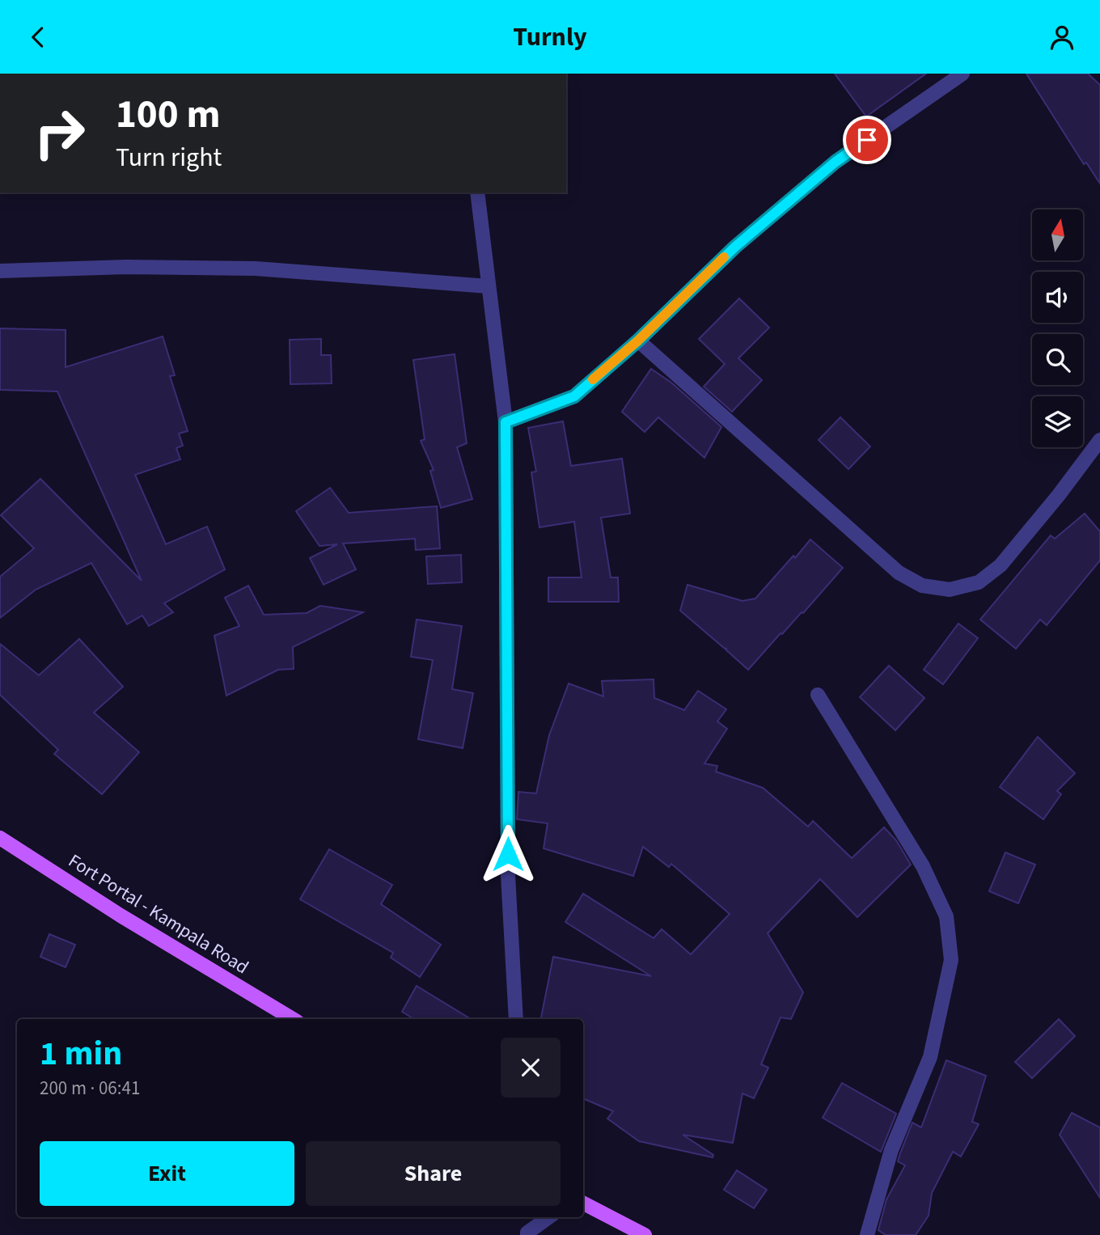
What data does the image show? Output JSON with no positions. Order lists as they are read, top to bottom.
{
  "streets": {
    "main road": ["Fort Portal - Kampala Road"]
  },
  "north": "top",
  "page": {
    "header": "Turnly",
    "turn": ["100 m", "Turn right"],
    "heading": ["1 min", "200 m · 06:41"],
    "buttons": ["Exit", "Share"]
  }
}
